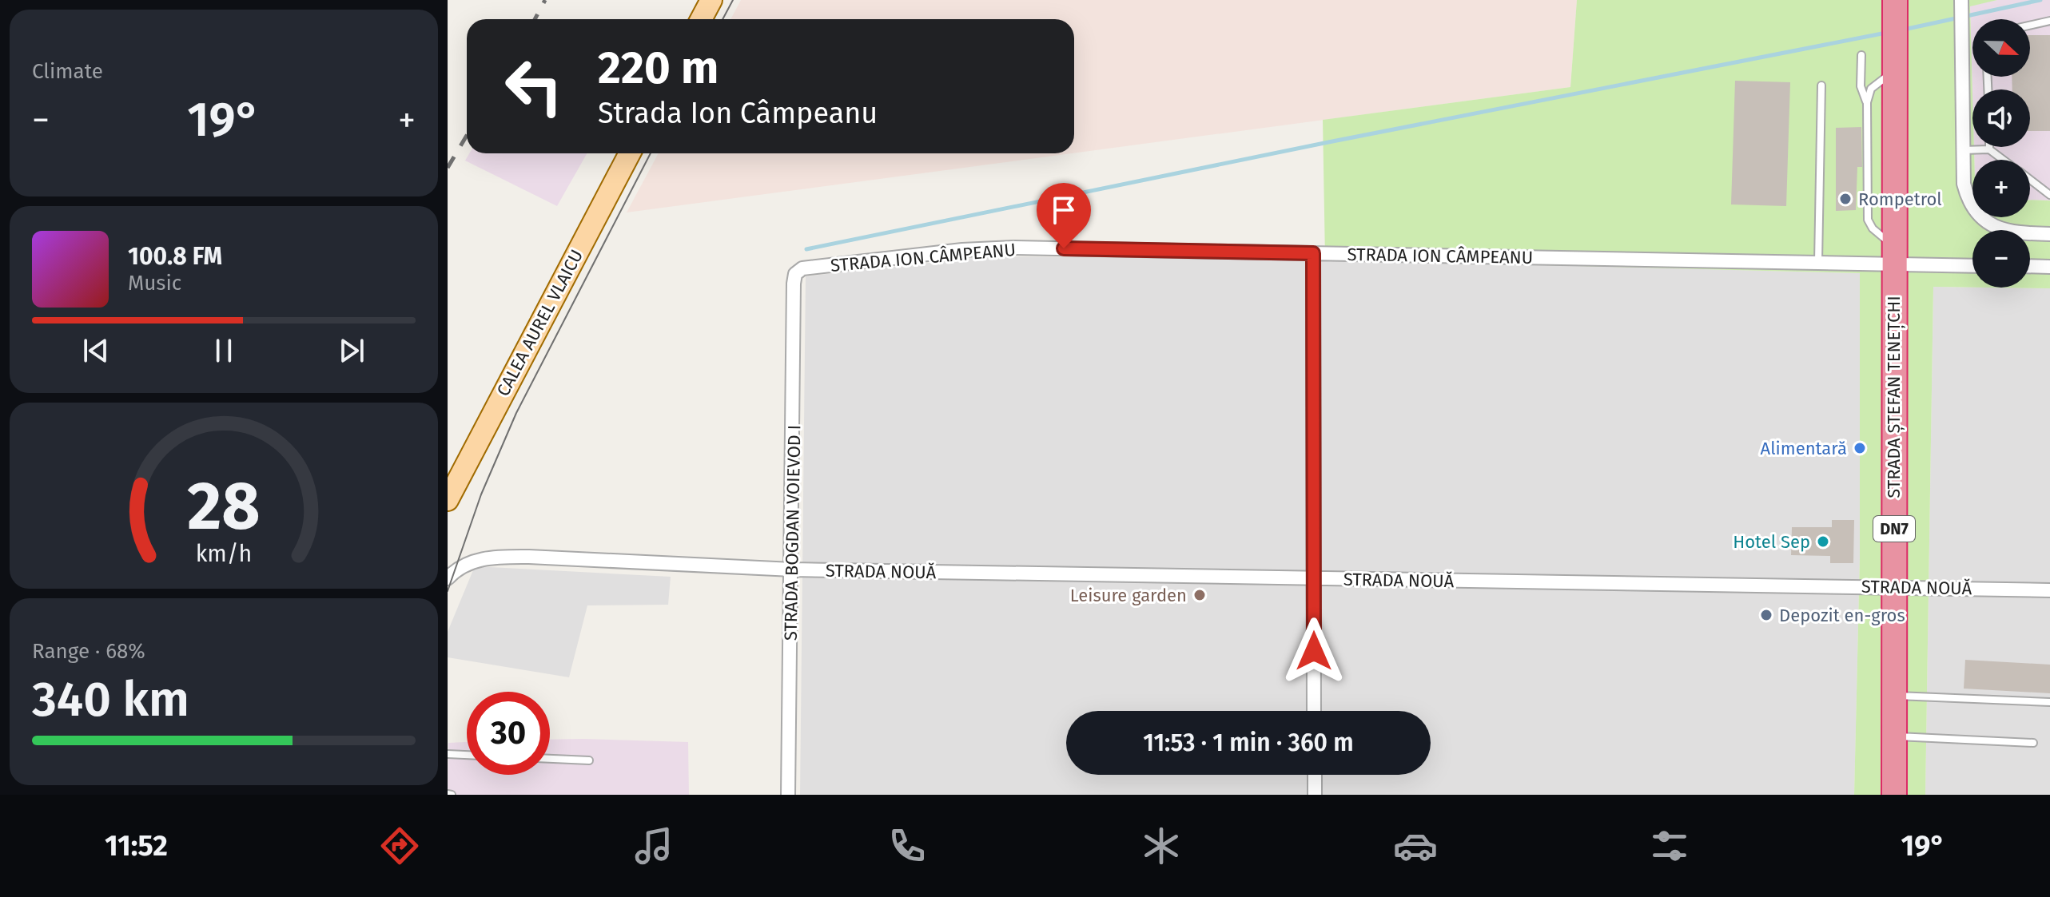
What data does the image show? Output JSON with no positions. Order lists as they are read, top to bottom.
{
  "streets": {
    "highway": ["STRADA ȘTEFAN TENEȚCHI", "DN7"],
    "main road": ["CALEA AUREL VLAICU"],
    "street": ["STRADA ION CÂMPEANU", "STRADA BOGDAN VOIEVOD I", "STRADA NOUĂ"]
  },
  "crossings": [
    ["STRADA ION CÂMPEANU", "STRADA ȘTEFAN TENEȚCHI"],
    ["STRADA ION CÂMPEANU", "STRADA BOGDAN VOIEVOD I"],
    ["STRADA ȘTEFAN TENEȚCHI", "STRADA NOUĂ"],
    ["STRADA BOGDAN VOIEVOD I", "STRADA NOUĂ"]
  ],
  "places": [
    "Rompetrol",
    "Alimentară",
    "Hotel Sep",
    "Leisure garden",
    "Depozit en-gros"
  ],
  "north": "right",
  "page": {
    "tile": [
      "Climate",
      ["Range · 68%", "340 km"]
    ],
    "map_buttons": ["+", "−"],
    "turn": ["220 m", "Strada Ion Câmpeanu"],
    "heat": ["−", "19°", "+"],
    "song": ["100.8 FM", "Music"],
    "limit": "30",
    "trip": "11:53 · 1 min · 360 m",
    "tabs": ["11:52", "19°"],
    "gauge": ["28", "km/h"]
  }
}
